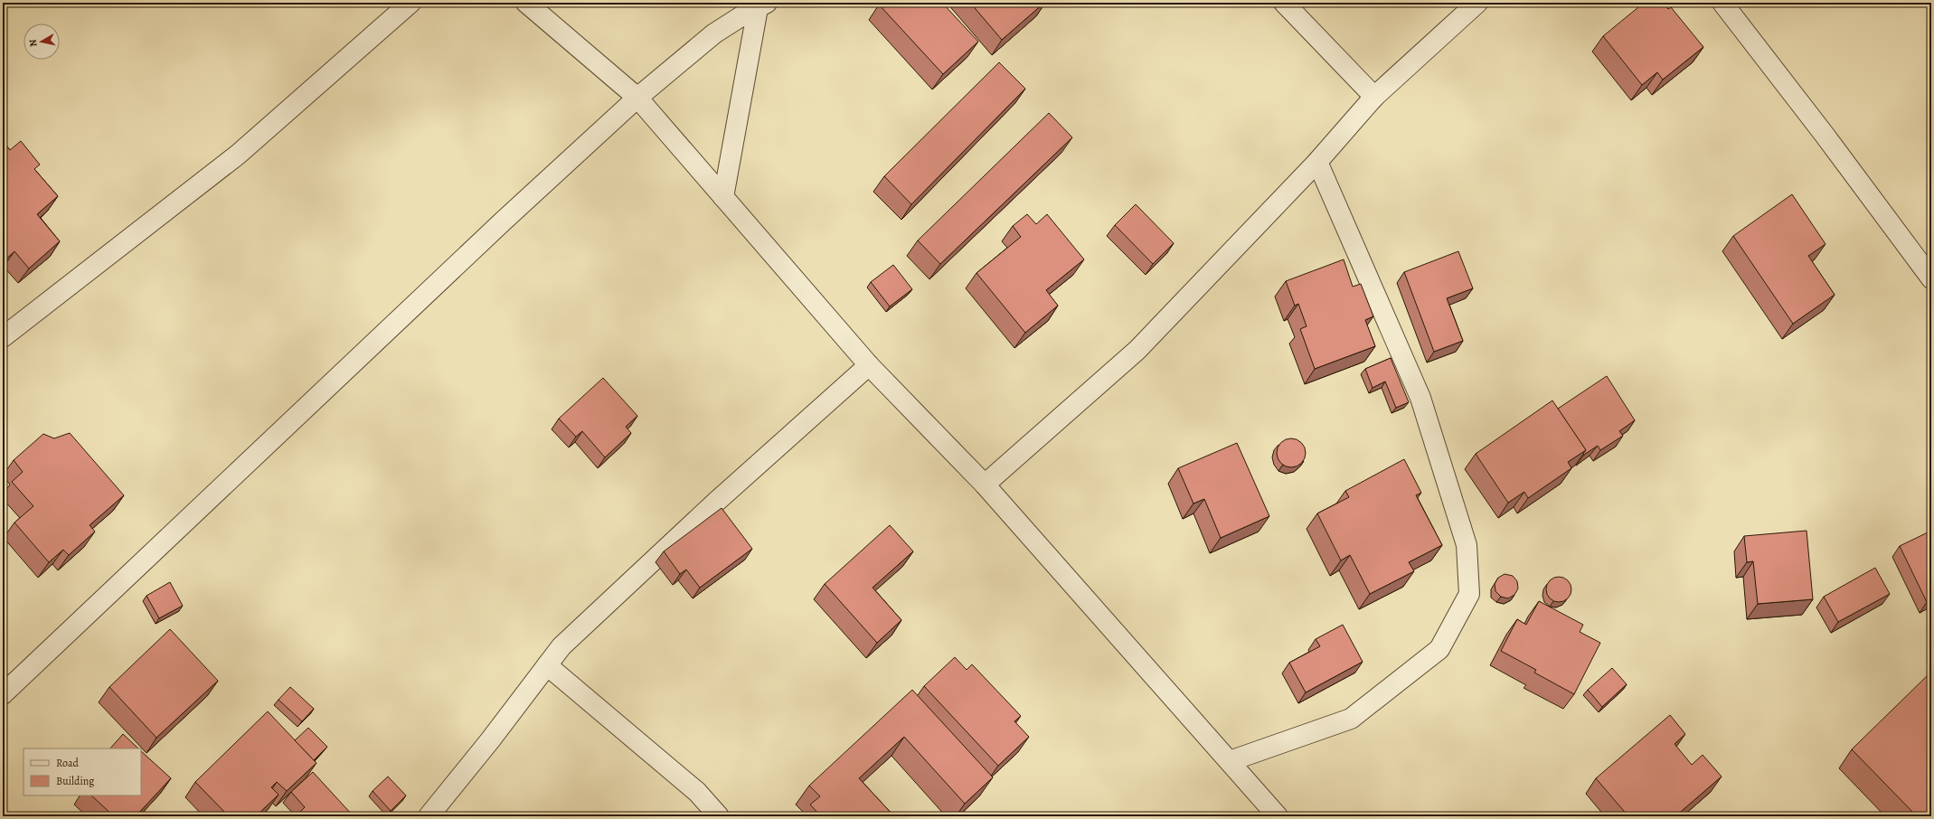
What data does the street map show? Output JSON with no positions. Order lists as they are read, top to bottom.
{
  "legend": ["Road", "Building"],
  "north": "left"
}
